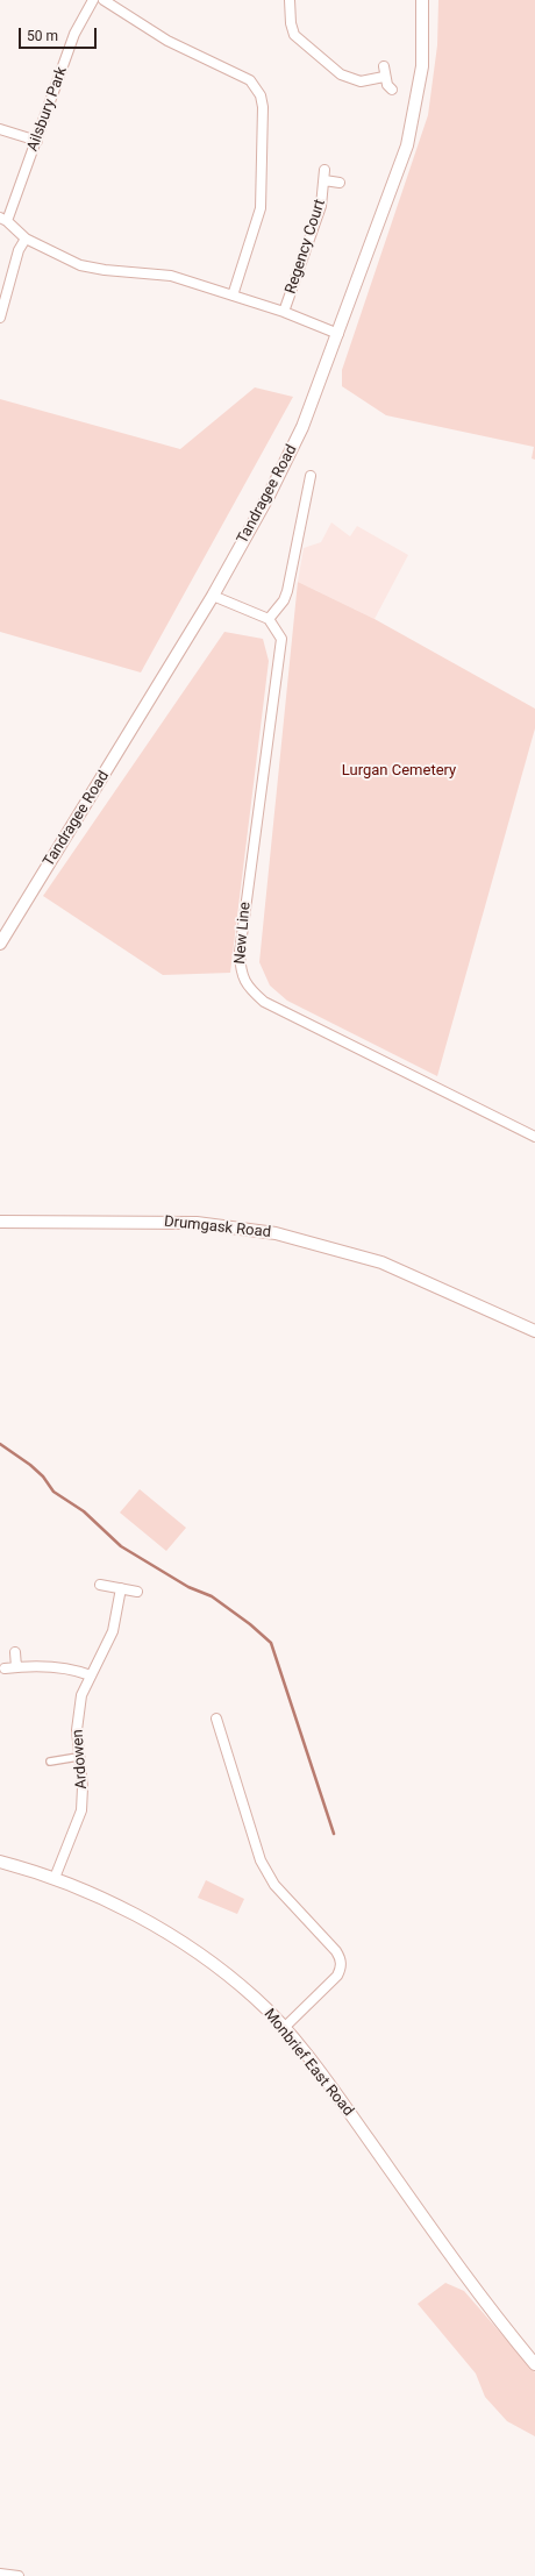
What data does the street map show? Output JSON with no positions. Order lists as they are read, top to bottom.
{
  "streets": {
    "street": [
      "Ailsbury Park",
      "Regency Court",
      "Tandragee Road",
      "New Line",
      "Drumgask Road",
      "Ardowen",
      "Monbrief East Road"
    ]
  },
  "crossings": [
    ["Ardowen", "Monbrief East Road"]
  ],
  "parks": ["Lurgan Cemetery"],
  "scale_bar": "50 m"
}
